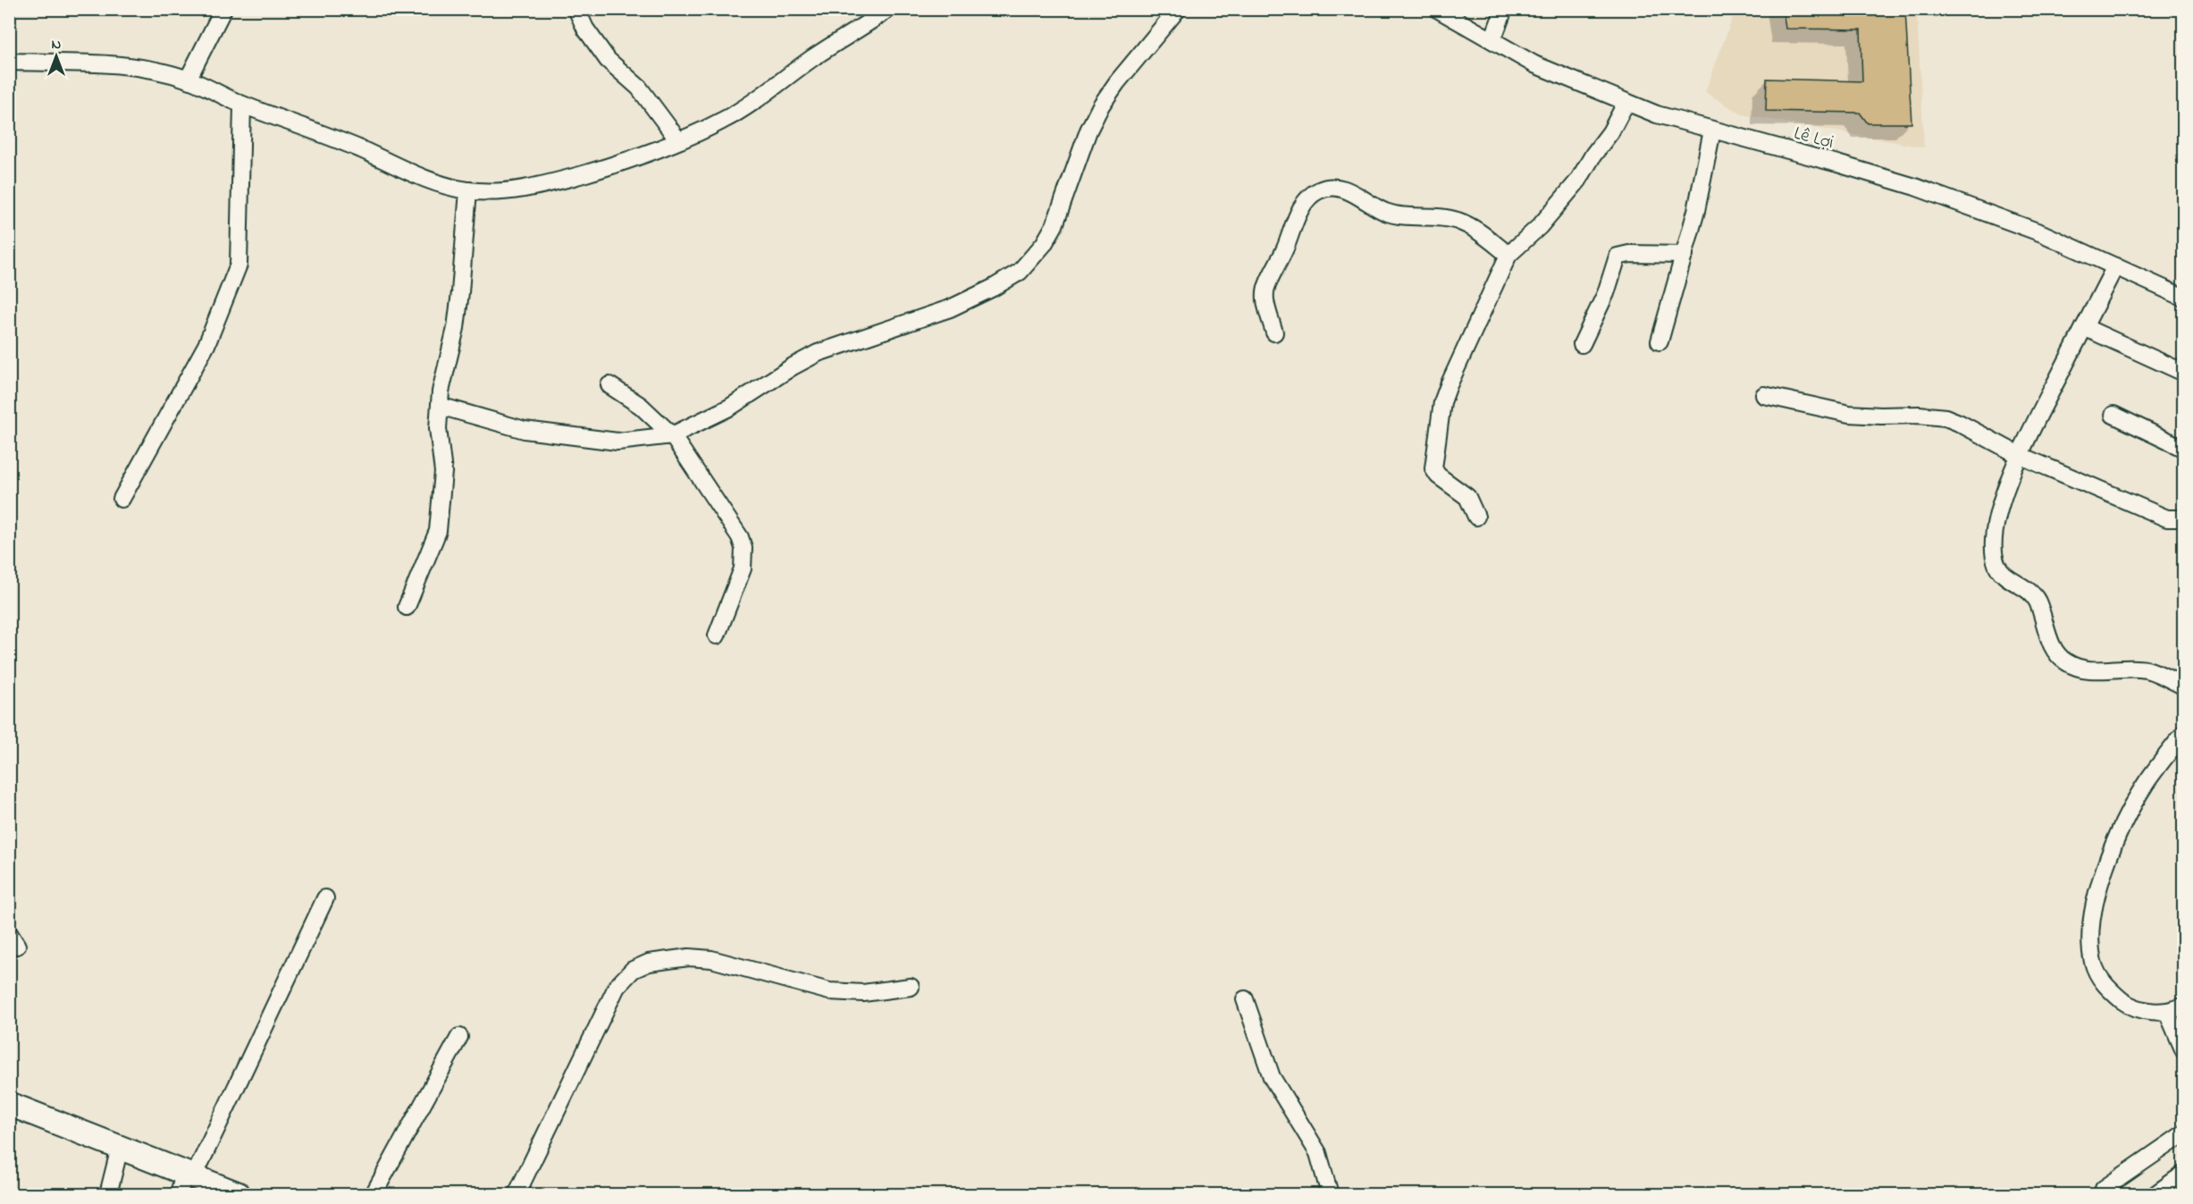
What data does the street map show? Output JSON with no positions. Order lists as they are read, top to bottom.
{
  "streets": {
    "street": ["Lê Lợi"]
  },
  "north": "top"
}
